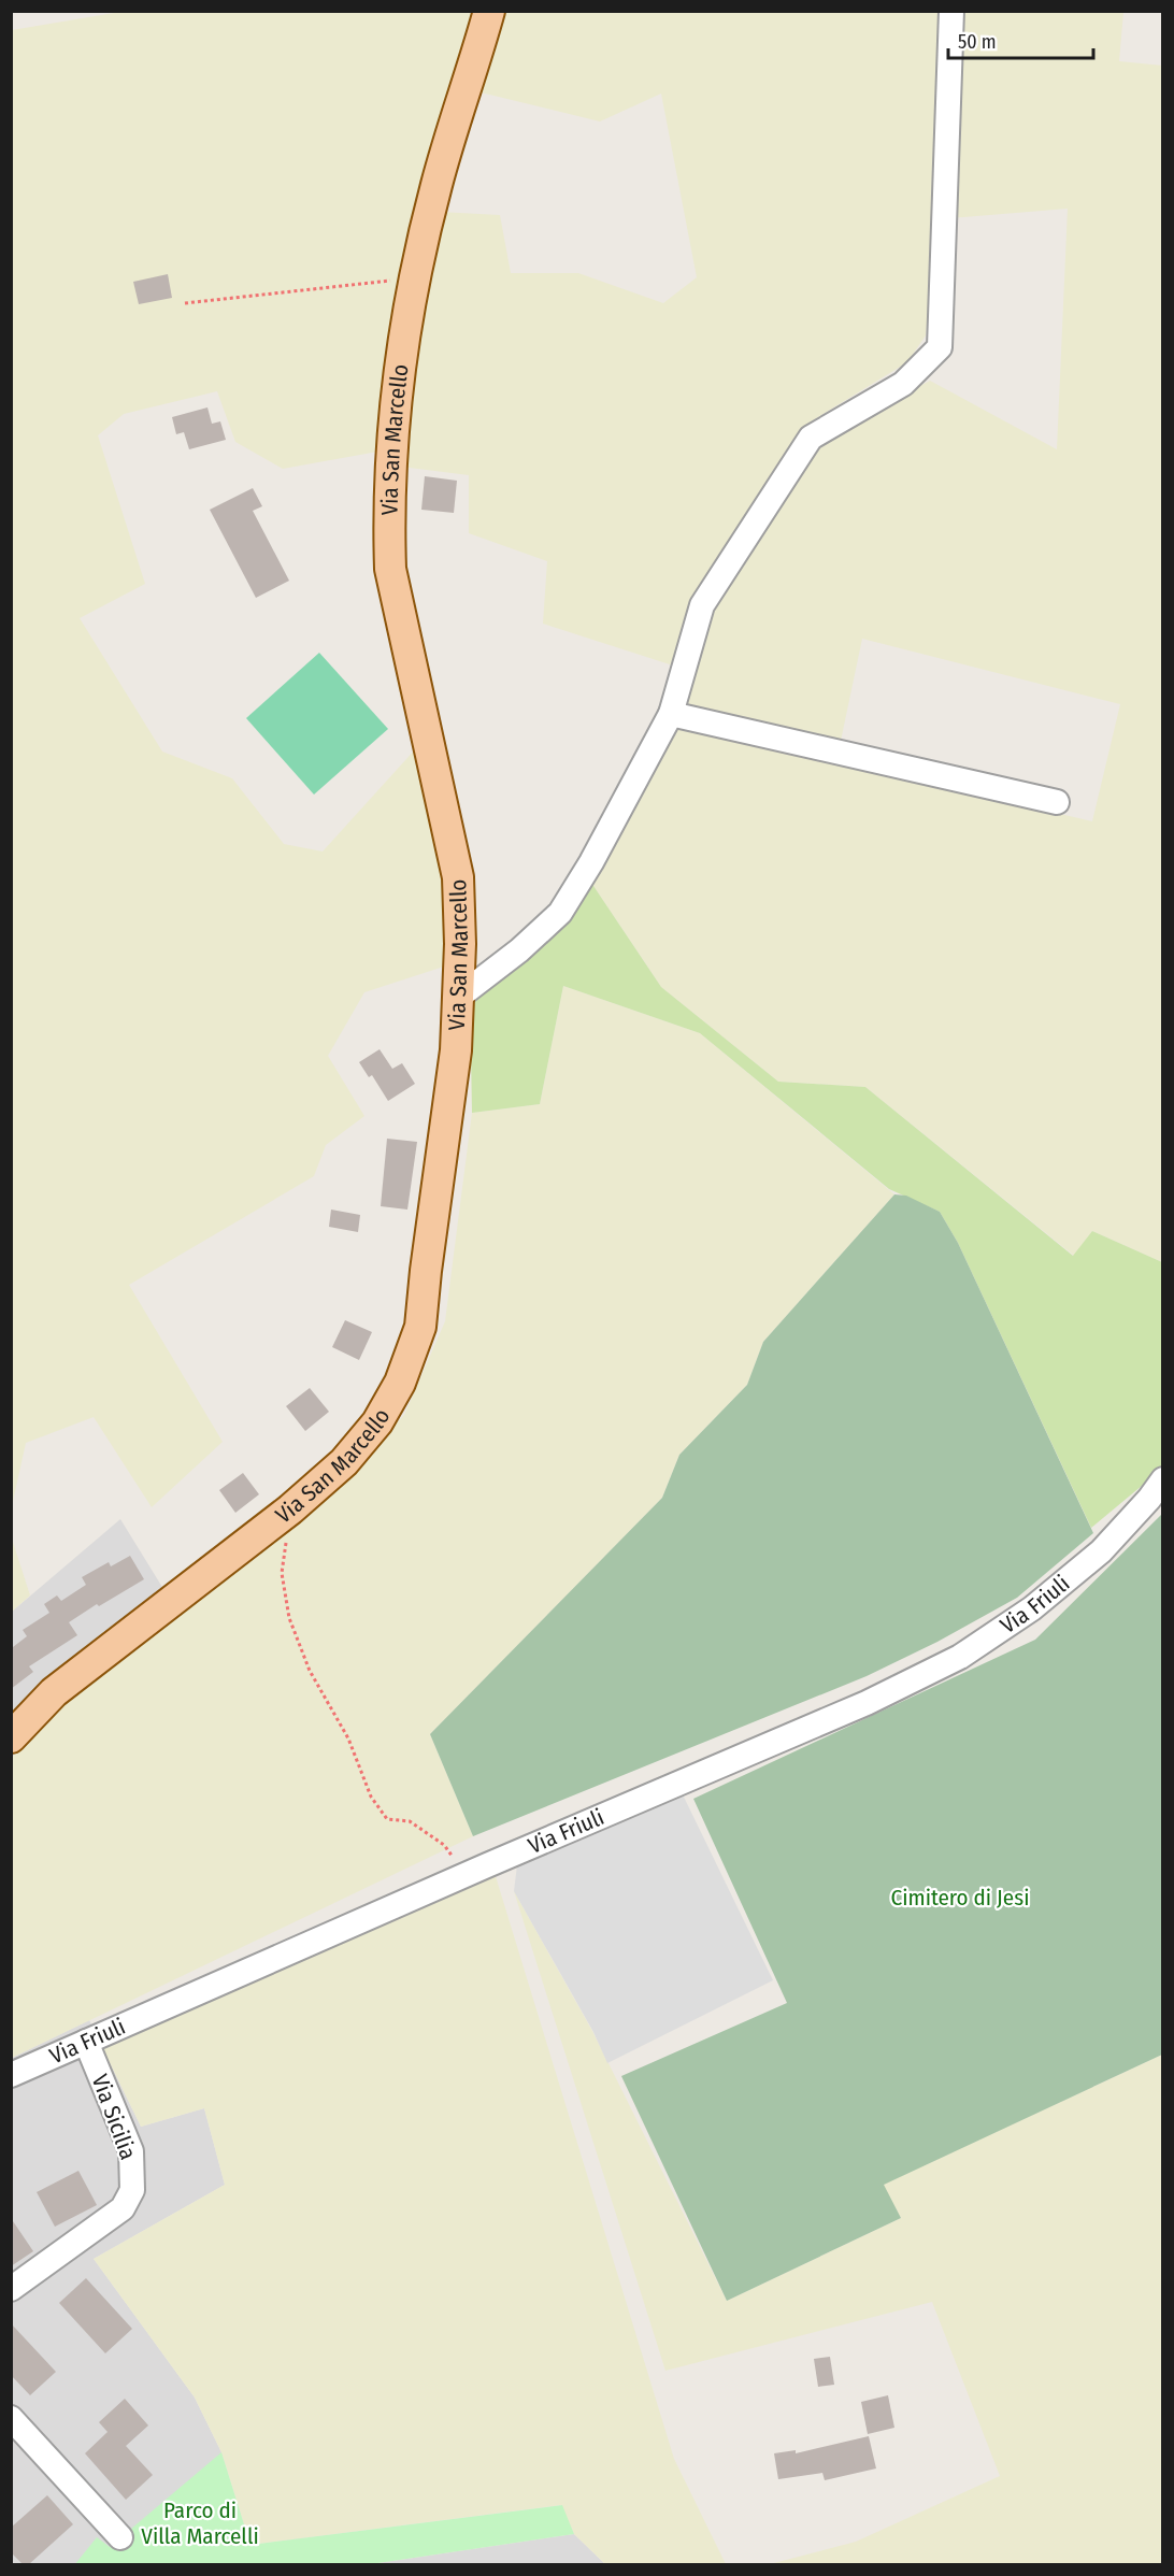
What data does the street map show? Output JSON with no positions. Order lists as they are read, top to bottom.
{
  "streets": {
    "main road": ["Via San Marcello"],
    "street": ["Via Friuli", "Via Sicilia"]
  },
  "crossings": [
    ["Via Friuli", "Via Sicilia"]
  ],
  "parks": ["Cimitero di Jesi", "Parco di Villa Marcelli"],
  "scale_bar": "50 m"
}
